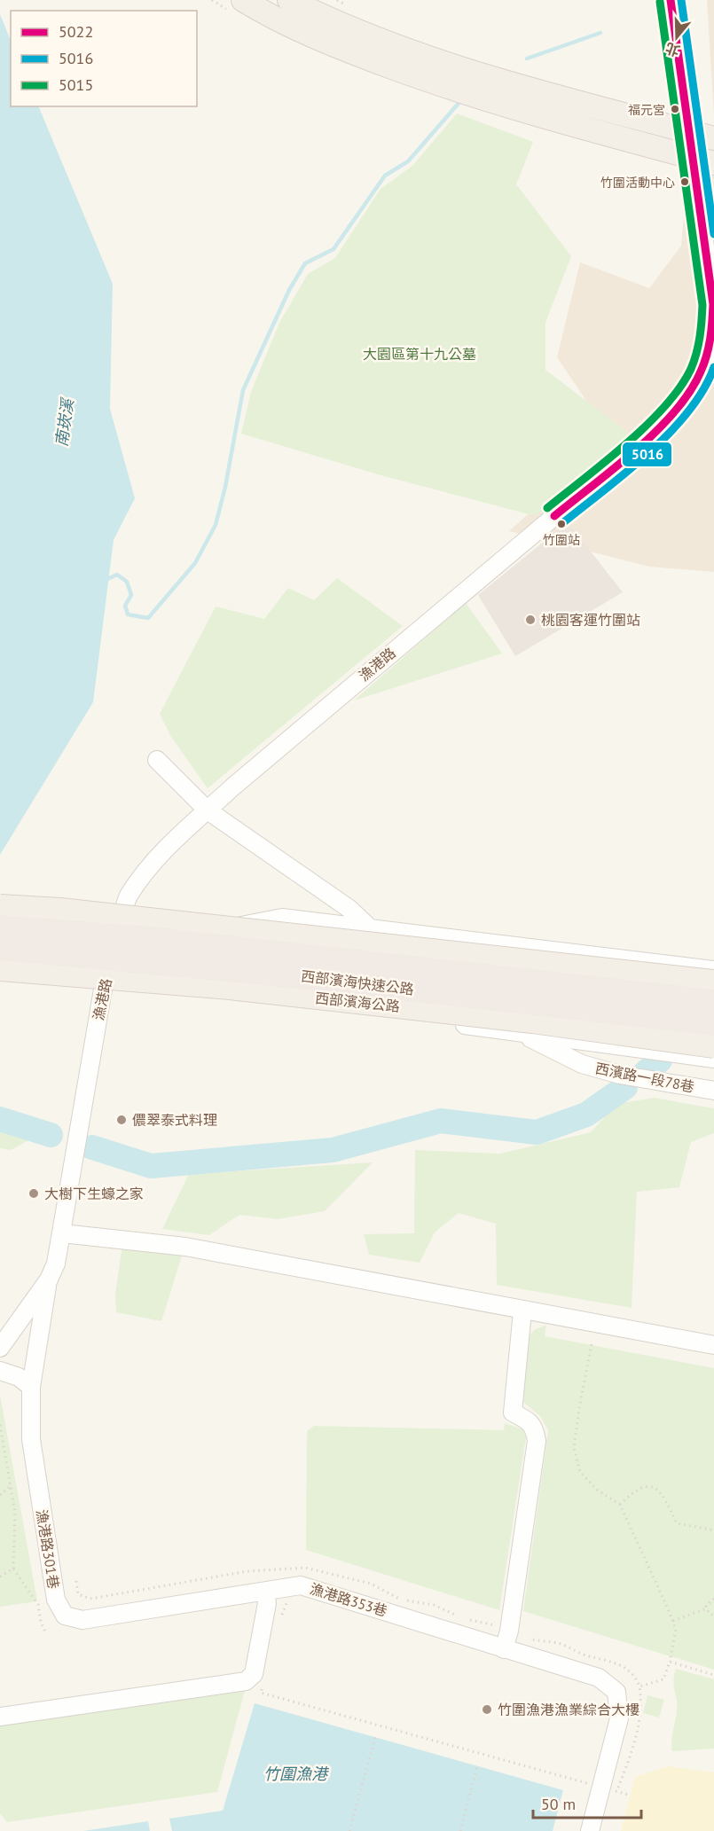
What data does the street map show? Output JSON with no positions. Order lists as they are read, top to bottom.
{
  "streets": {
    "highway": ["西部濱海快速公路"],
    "main road": ["西部濱海公路"],
    "street": [
      "漁港路",
      "西濱路一段78巷",
      "漁港路301巷",
      "漁港路353巷"
    ]
  },
  "crossings": [
    ["漁港路", "漁港路301巷"],
    ["漁港路301巷", "漁港路353巷"]
  ],
  "water": ["南崁溪", "竹圍漁港"],
  "parks": ["大園區第十九公墓"],
  "places": [
    "福元宮",
    "竹圍活動中心",
    "竹圍站",
    "桃園客運竹圍站",
    "儂翠泰式料理",
    "大樹下生蠔之家",
    "竹圍漁港漁業綜合大樓"
  ],
  "lines": ["transit line 5022", "transit line 5016", "transit line 5015"],
  "legend": ["5022", "5016", "5015"],
  "scale_bar": "50 m",
  "north": "bottom"
}
